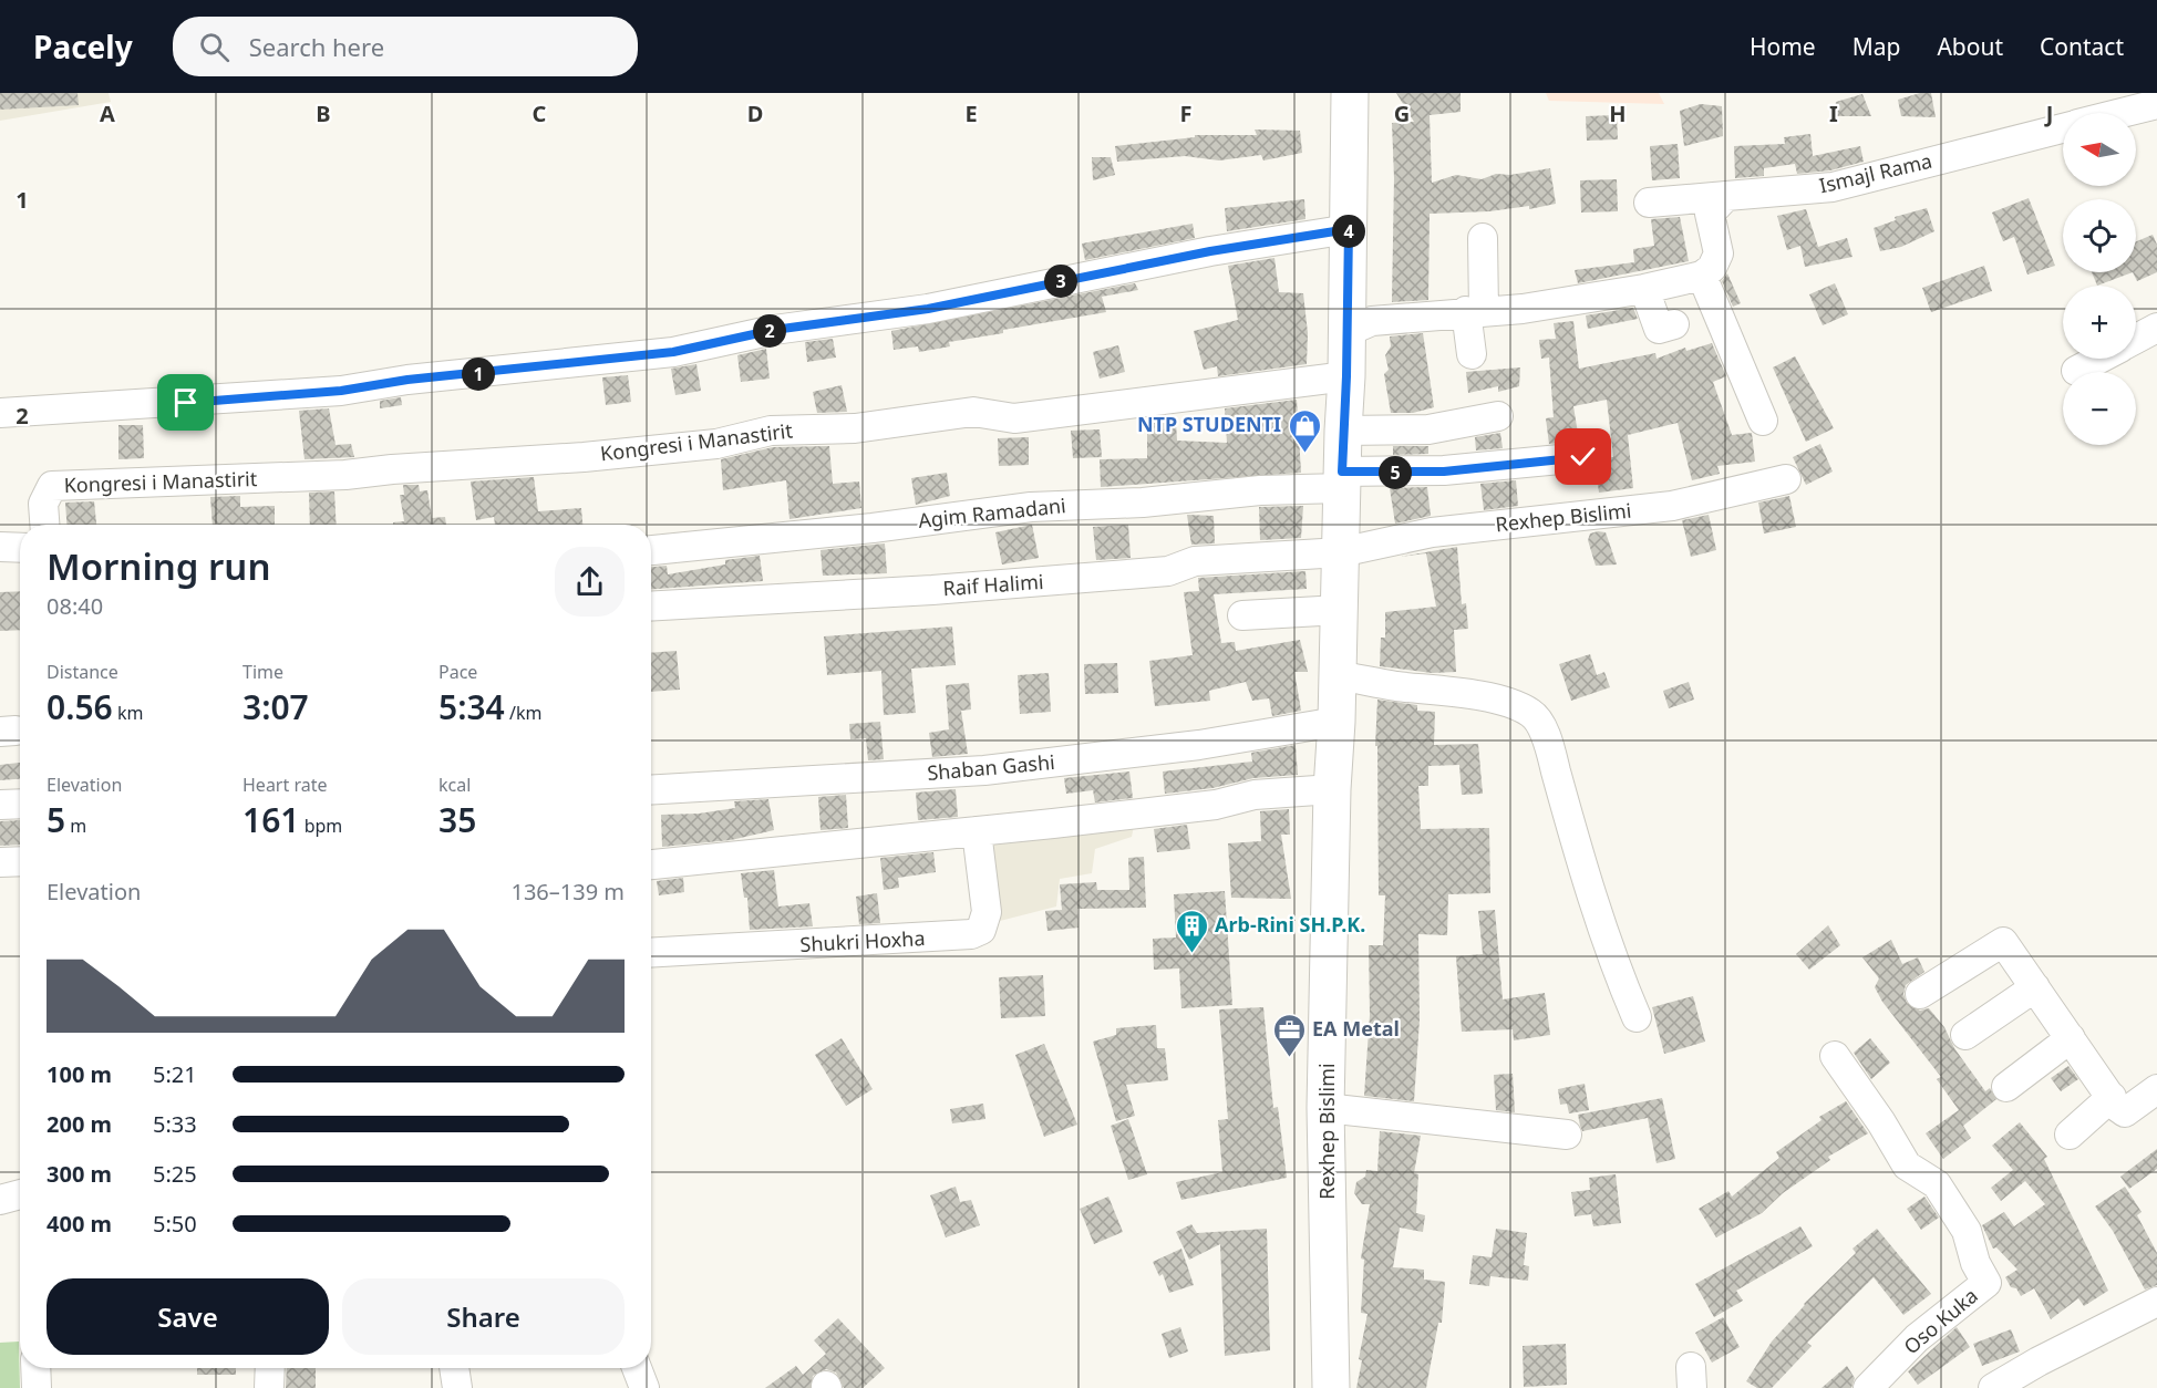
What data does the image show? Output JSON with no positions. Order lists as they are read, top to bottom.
{
  "streets": {
    "main road": ["Rexhep Bislimi"],
    "street": [
      "Ismajl Rama",
      "Kongresi i Manastirit",
      "Agim Ramadani",
      "Raif Halimi",
      "Shaban Gashi",
      "Shukri Hoxha",
      "Oso Kuka"
    ]
  },
  "crossings": [
    ["Kongresi i Manastirit", "Rexhep Bislimi"],
    ["Agim Ramadani", "Rexhep Bislimi"],
    ["Rexhep Bislimi", "Raif Halimi"],
    ["Rexhep Bislimi", "Shaban Gashi"]
  ],
  "places": {
    "shop": ["NTP STUDENTI"],
    "building": ["Arb-Rini SH.P.K."],
    "office": ["EA Metal"]
  },
  "north": "left",
  "page": {
    "header": "Pacely",
    "search": "Search here",
    "nav": [
      "Home",
      "Map",
      "About",
      "Contact"
    ],
    "map_buttons": ["+", "−"],
    "pins": [
      "4",
      "3",
      "2",
      "1",
      "5"
    ],
    "heading": ["Morning run", "08:40"],
    "stats": [
      ["Distance", "0.56 km"],
      ["Time", "3:07"],
      ["Pace", "5:34 /km"],
      ["Elevation", "5 m"],
      ["Heart rate", "161 bpm"],
      ["kcal", "35"]
    ],
    "chart": ["Elevation", "136–139 m"],
    "list": [
      {
        "name": "100 m",
        "note": "5:21"
      },
      {
        "name": "200 m",
        "note": "5:33"
      },
      {
        "name": "300 m",
        "note": "5:25"
      },
      {
        "name": "400 m",
        "note": "5:50"
      }
    ],
    "buttons": ["Save", "Share"]
  },
  "grid": {
    "columns": [
      "A",
      "B",
      "C",
      "D",
      "E",
      "F",
      "G",
      "H",
      "I",
      "J"
    ],
    "rows": ["1", "2"]
  }
}
